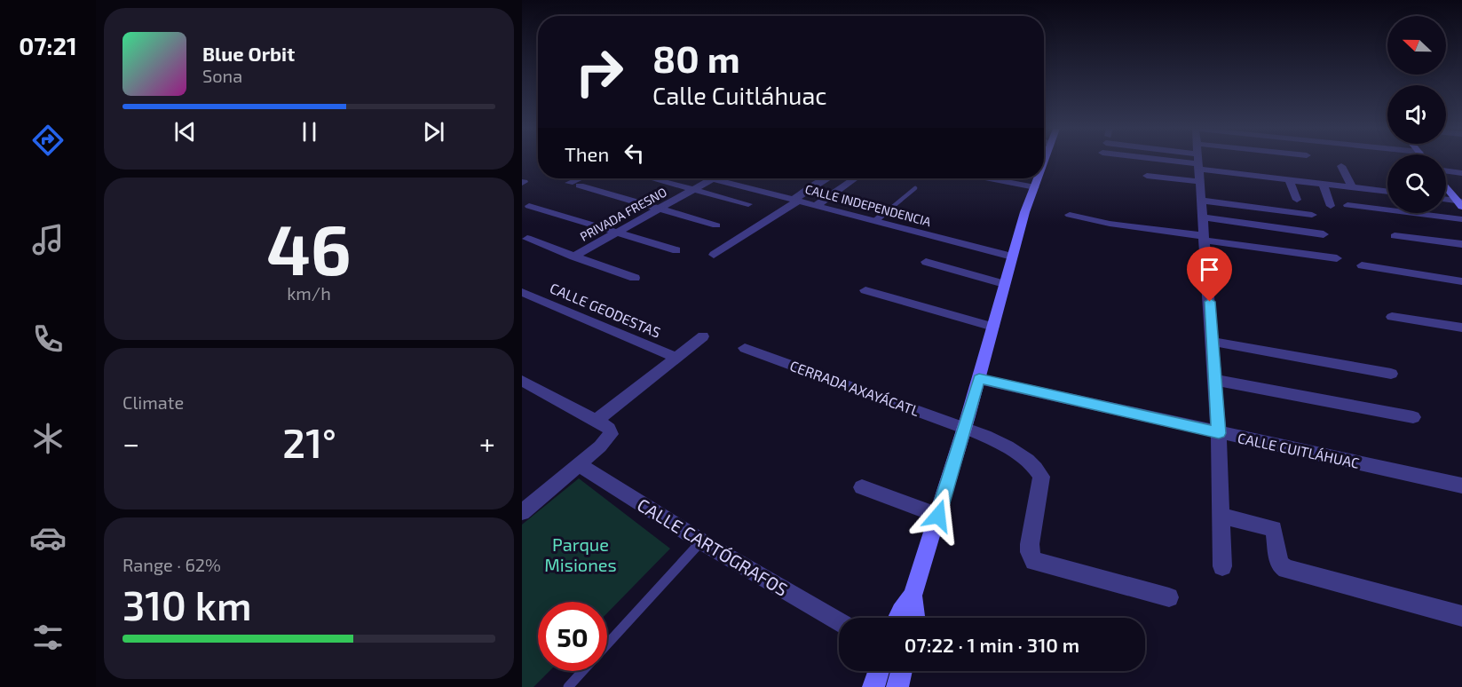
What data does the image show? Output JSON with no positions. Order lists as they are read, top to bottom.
{
  "streets": {
    "street": [
      "CALLE INDEPENDENCIA",
      "PRIVADA FRESNO",
      "CALLE GEODESTAS",
      "CERRADA AXAYÁCATL",
      "CALLE CUITLÁHUAC",
      "CALLE CARTÓGRAFOS"
    ]
  },
  "crossings": [
    ["CALLE INDEPENDENCIA", "PRIVADA FRESNO"]
  ],
  "parks": ["Parque Misiones"],
  "north": "left",
  "page": {
    "tabs": "07:21",
    "turn": ["80 m", "Calle Cuitláhuac"],
    "song": ["Blue Orbit", "Sona"],
    "then": "Then",
    "tile": [
      ["46", "km/h"],
      "Climate",
      ["Range · 62%", "310 km"]
    ],
    "heat": ["−", "21°", "+"],
    "limit": "50",
    "trip": "07:22 · 1 min · 310 m"
  }
}
